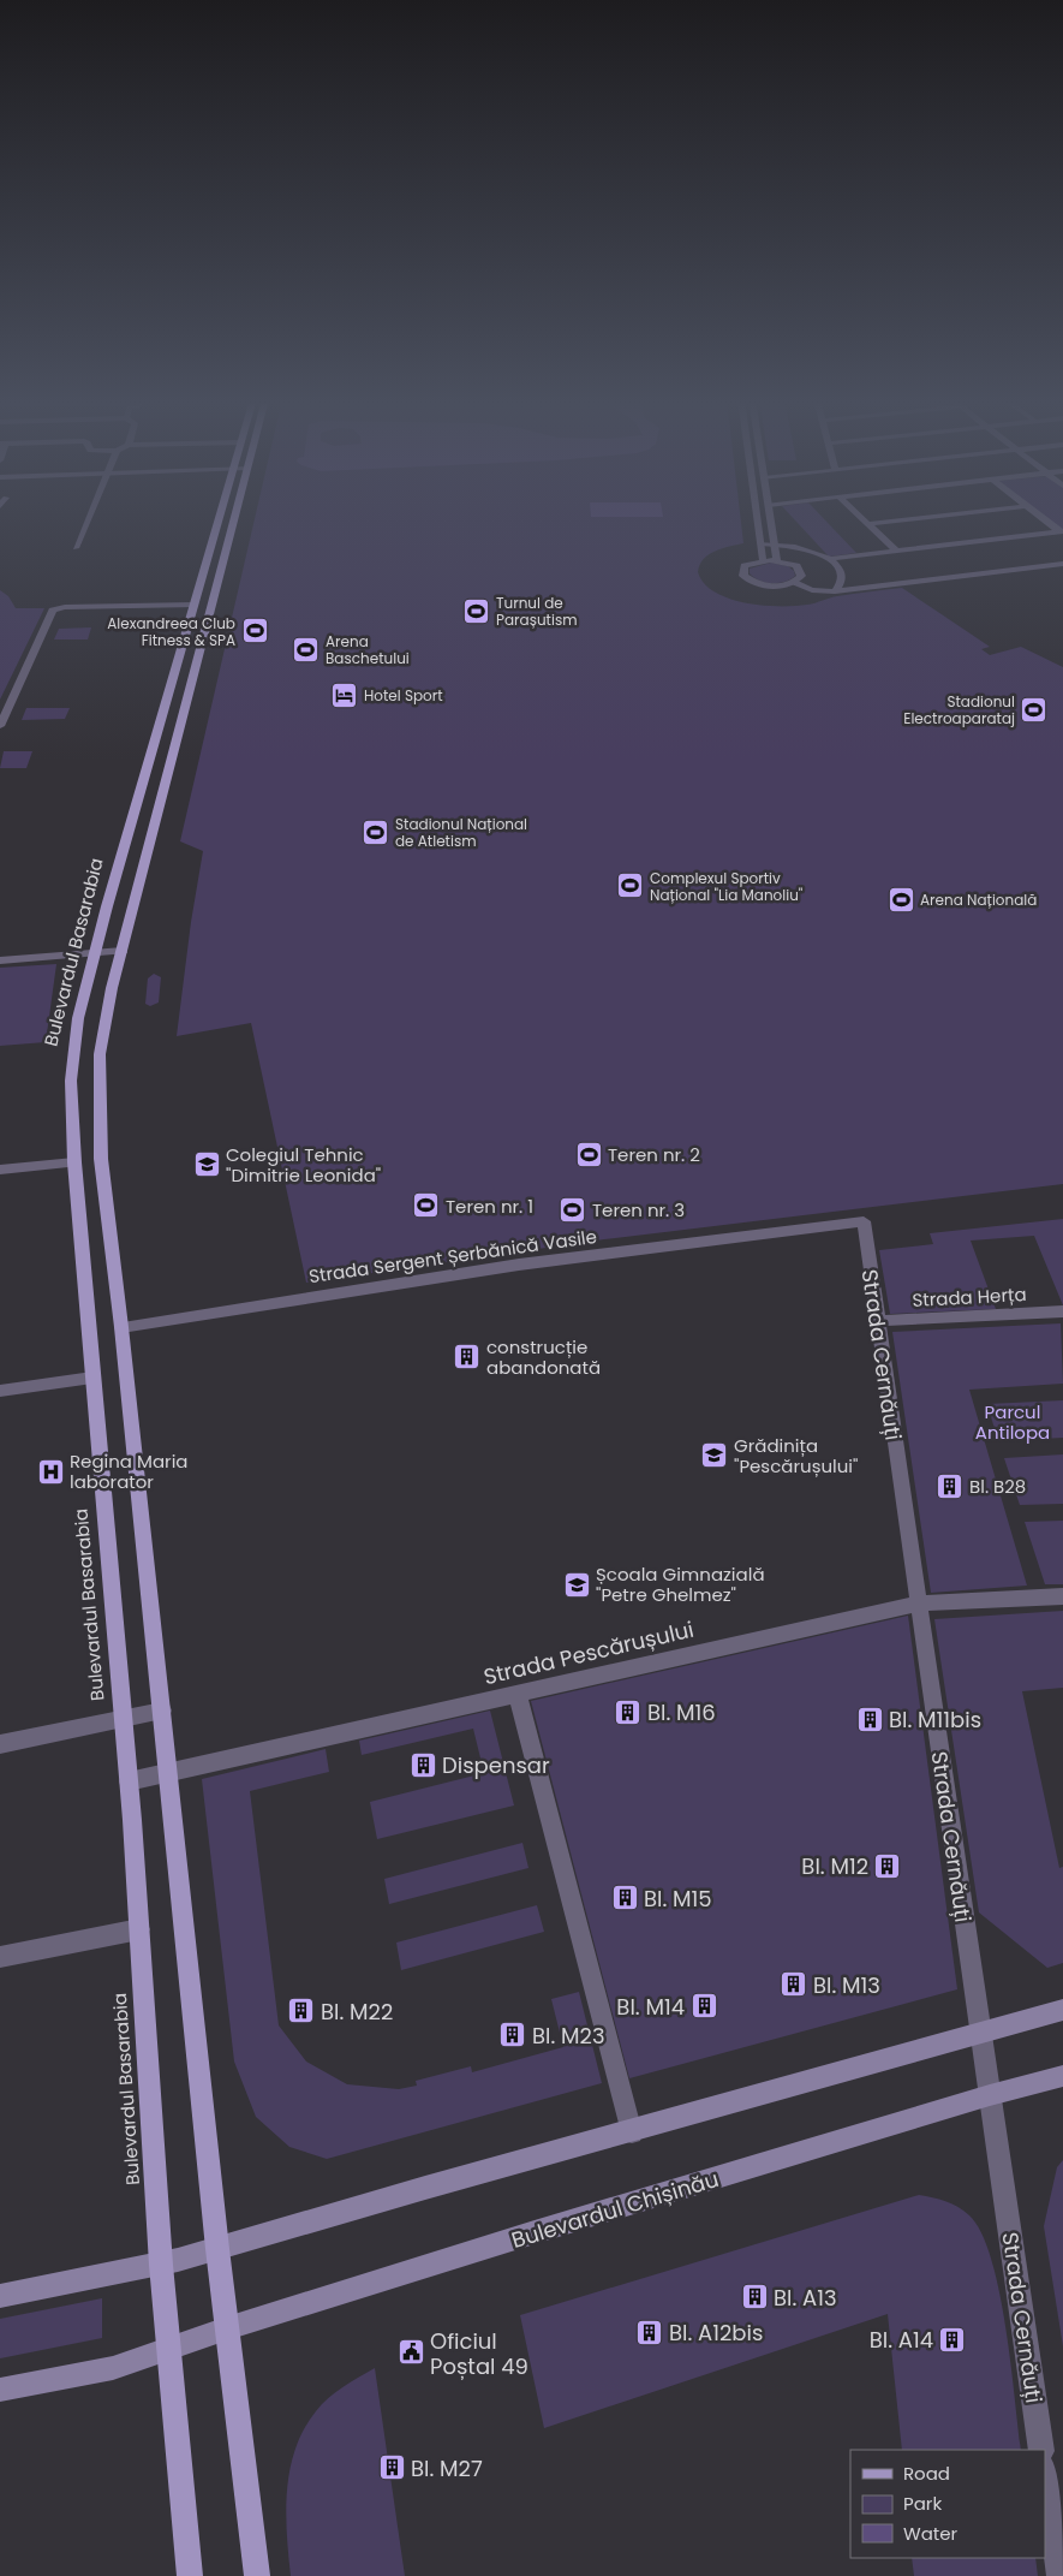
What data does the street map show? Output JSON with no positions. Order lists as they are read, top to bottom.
{
  "streets": {
    "main road": ["Bulevardul Basarabia", "Bulevardul Chișinău"],
    "street": [
      "Strada Sergent Șerbănică Vasile",
      "Strada Herța",
      "Strada Cernăuți",
      "Strada Pescărușului"
    ]
  },
  "crossings": [
    ["Bulevardul Basarabia", "Strada Sergent Șerbănică Vasile"],
    ["Bulevardul Basarabia", "Strada Pescărușului"],
    ["Bulevardul Basarabia", "Bulevardul Chișinău"],
    ["Strada Sergent Șerbănică Vasile", "Strada Cernăuți"],
    ["Strada Herța", "Strada Cernăuți"],
    ["Strada Cernăuți", "Strada Pescărușului"],
    ["Strada Cernăuți", "Bulevardul Chișinău"]
  ],
  "parks": ["Parcul Antilopa"],
  "places": {
    "sports": [
      "Turnul de Parașutism",
      "Alexandreea Club Fitness & SPA",
      "Arena Baschetului",
      "Stadionul Electroaparataj",
      "Stadionul Național de Atletism",
      "Complexul Sportiv Național \"Lia Manoliu\"",
      "Arena Națională",
      "Teren nr. 2",
      "Teren nr. 1",
      "Teren nr. 3"
    ],
    "hotel": ["Hotel Sport"],
    "school or university": ["Colegiul Tehnic \"Dimitrie Leonida\"", "Grădinița \"Pescărușului\"", "Școala Gimnazială \"Petre Ghelmez\""],
    "building": [
      "construcție abandonată",
      "Bl. B28",
      "Bl. M16",
      "Bl. M11bis",
      "Dispensar",
      "Bl. M12",
      "Bl. M15",
      "Bl. M13",
      "Bl. M14",
      "Bl. M22",
      "Bl. M23",
      "Bl. A13",
      "Bl. A12bis",
      "Bl. A14",
      "Bl. M27"
    ],
    "hospital": ["Regina Maria laborator"],
    "public building": ["Oficiul Poștal 49"]
  },
  "legend": ["Road", "Park", "Water"]
}
